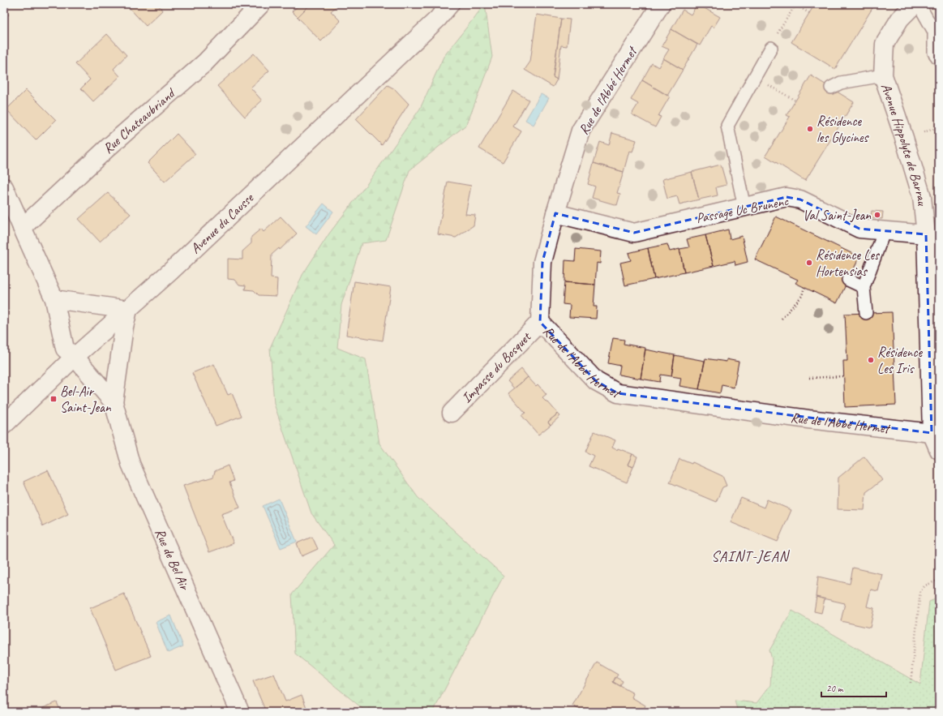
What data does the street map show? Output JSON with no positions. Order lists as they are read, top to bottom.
{
  "streets": {
    "street": [
      "Rue de l'Abbé Hermet",
      "Rue Chateaubriand",
      "Avenue Hippolyte de Barrau",
      "Passage Uc Brunenc",
      "Avenue du Causse",
      "Impasse du Bosquet",
      "Rue de Bel Air"
    ]
  },
  "crossings": [
    ["Rue de l'Abbé Hermet", "Avenue Hippolyte de Barrau"],
    ["Rue de l'Abbé Hermet", "Passage Uc Brunenc"],
    ["Rue de l'Abbé Hermet", "Impasse du Bosquet"],
    ["Rue Chateaubriand", "Rue de Bel Air"],
    ["Avenue Hippolyte de Barrau", "Passage Uc Brunenc"],
    ["Avenue du Causse", "Rue de Bel Air"]
  ],
  "districts": ["SAINT-JEAN"],
  "places": {
    "other": [
      "Résidence les Glycines",
      "Val Saint-Jean",
      "Résidence Les Hortensias",
      "Résidence Les Iris"
    ],
    "transit": ["Bel-Air Saint-Jean"]
  },
  "scale_bar": "20 m"
}
